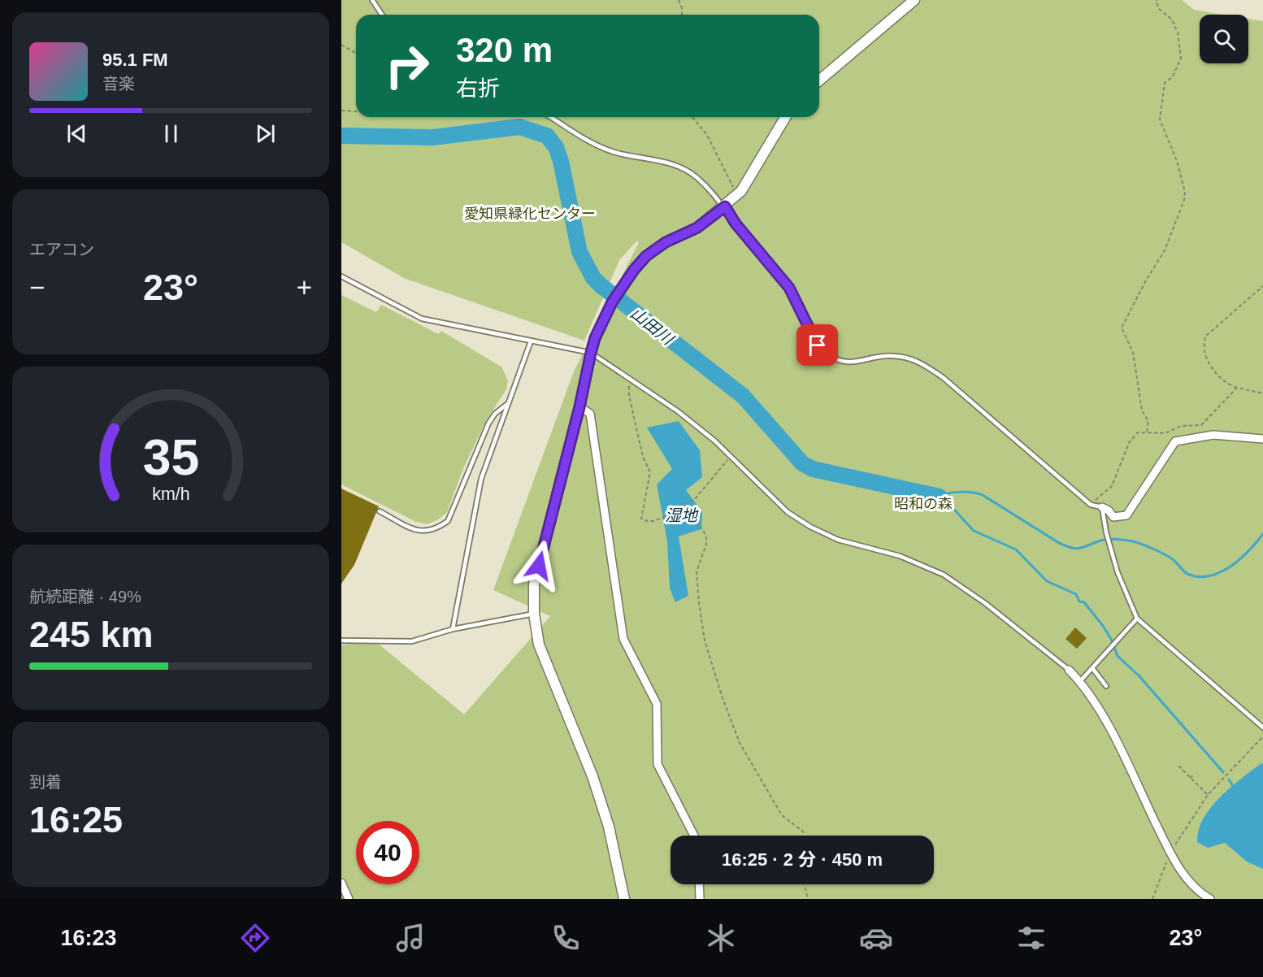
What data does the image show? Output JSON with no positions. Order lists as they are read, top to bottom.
{
  "water": ["山田川", "湿地"],
  "parks": ["愛知県緑化センター", "昭和の森"],
  "page": {
    "turn": ["320 m", "右折"],
    "song": ["95.1 FM", "音楽"],
    "tile": [
      "エアコン",
      ["航続距離 · 49%", "245 km"],
      ["到着", "16:25"]
    ],
    "heat": ["−", "23°", "+"],
    "limit": "40",
    "trip": "16:25 · 2 分 · 450 m",
    "tabs": ["16:23", "23°"],
    "gauge": ["35", "km/h"]
  }
}
